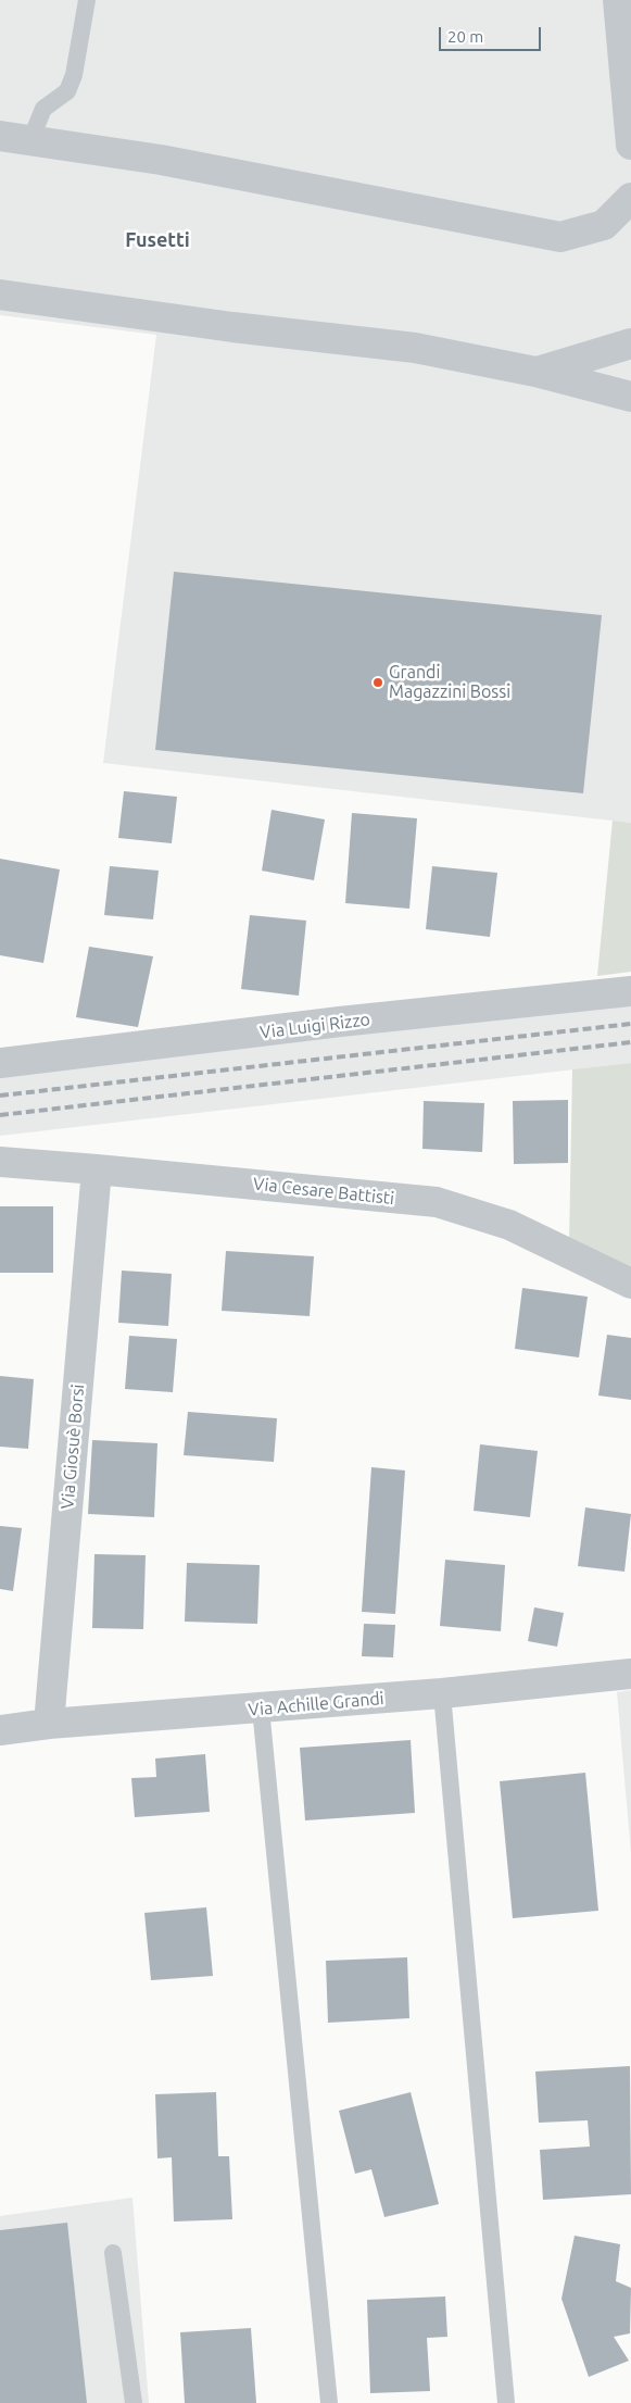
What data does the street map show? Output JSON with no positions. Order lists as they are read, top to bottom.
{
  "streets": {
    "street": [
      "Via Luigi Rizzo",
      "Via Cesare Battisti",
      "Via Giosuè Borsi",
      "Via Achille Grandi"
    ]
  },
  "crossings": [
    ["Via Cesare Battisti", "Via Giosuè Borsi"],
    ["Via Giosuè Borsi", "Via Achille Grandi"]
  ],
  "districts": ["Fusetti"],
  "places": ["Grandi Magazzini Bossi"],
  "scale_bar": "20 m"
}
